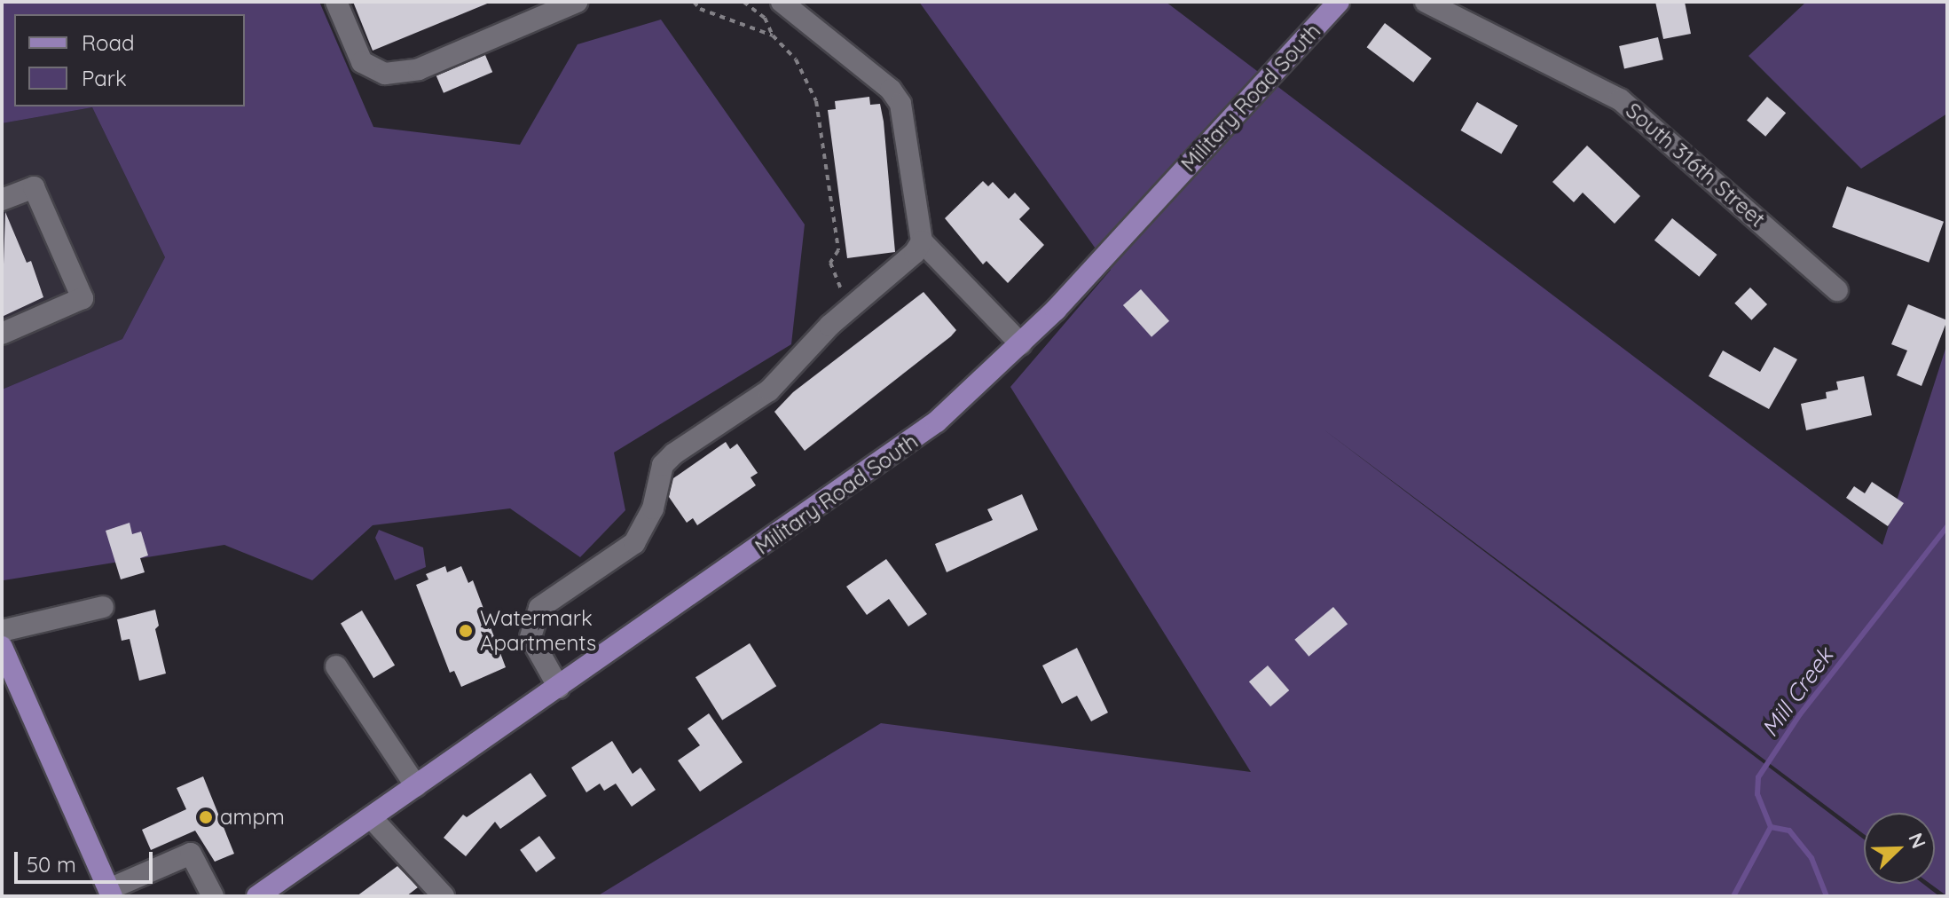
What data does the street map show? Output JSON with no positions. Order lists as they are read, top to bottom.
{
  "streets": {
    "main road": ["Military Road South"],
    "street": ["South 316th Street"]
  },
  "water": ["Mill Creek"],
  "places": ["Watermark Apartments", "ampm"],
  "legend": ["Road", "Park"],
  "scale_bar": "50 m",
  "north": "top right"
}
